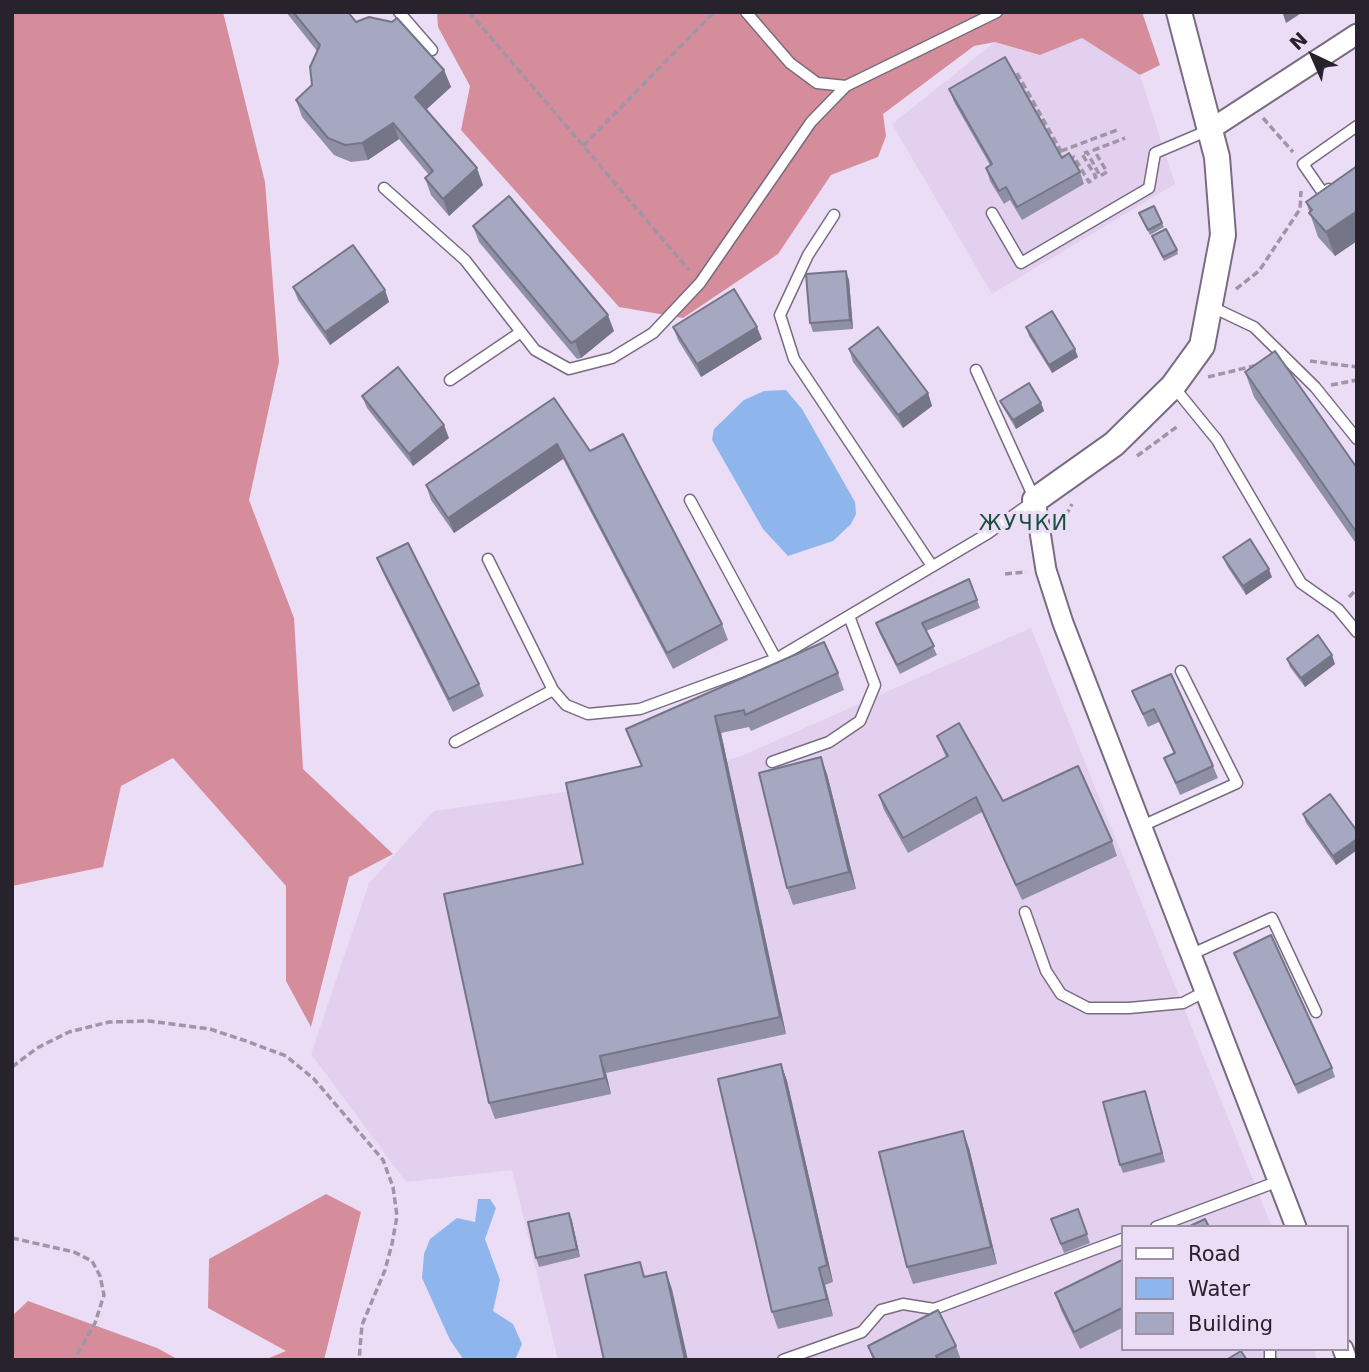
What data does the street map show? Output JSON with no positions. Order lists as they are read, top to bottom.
{
  "districts": ["ЖУЧКИ"],
  "legend": ["Road", "Water", "Building"],
  "north": "top left"
}
